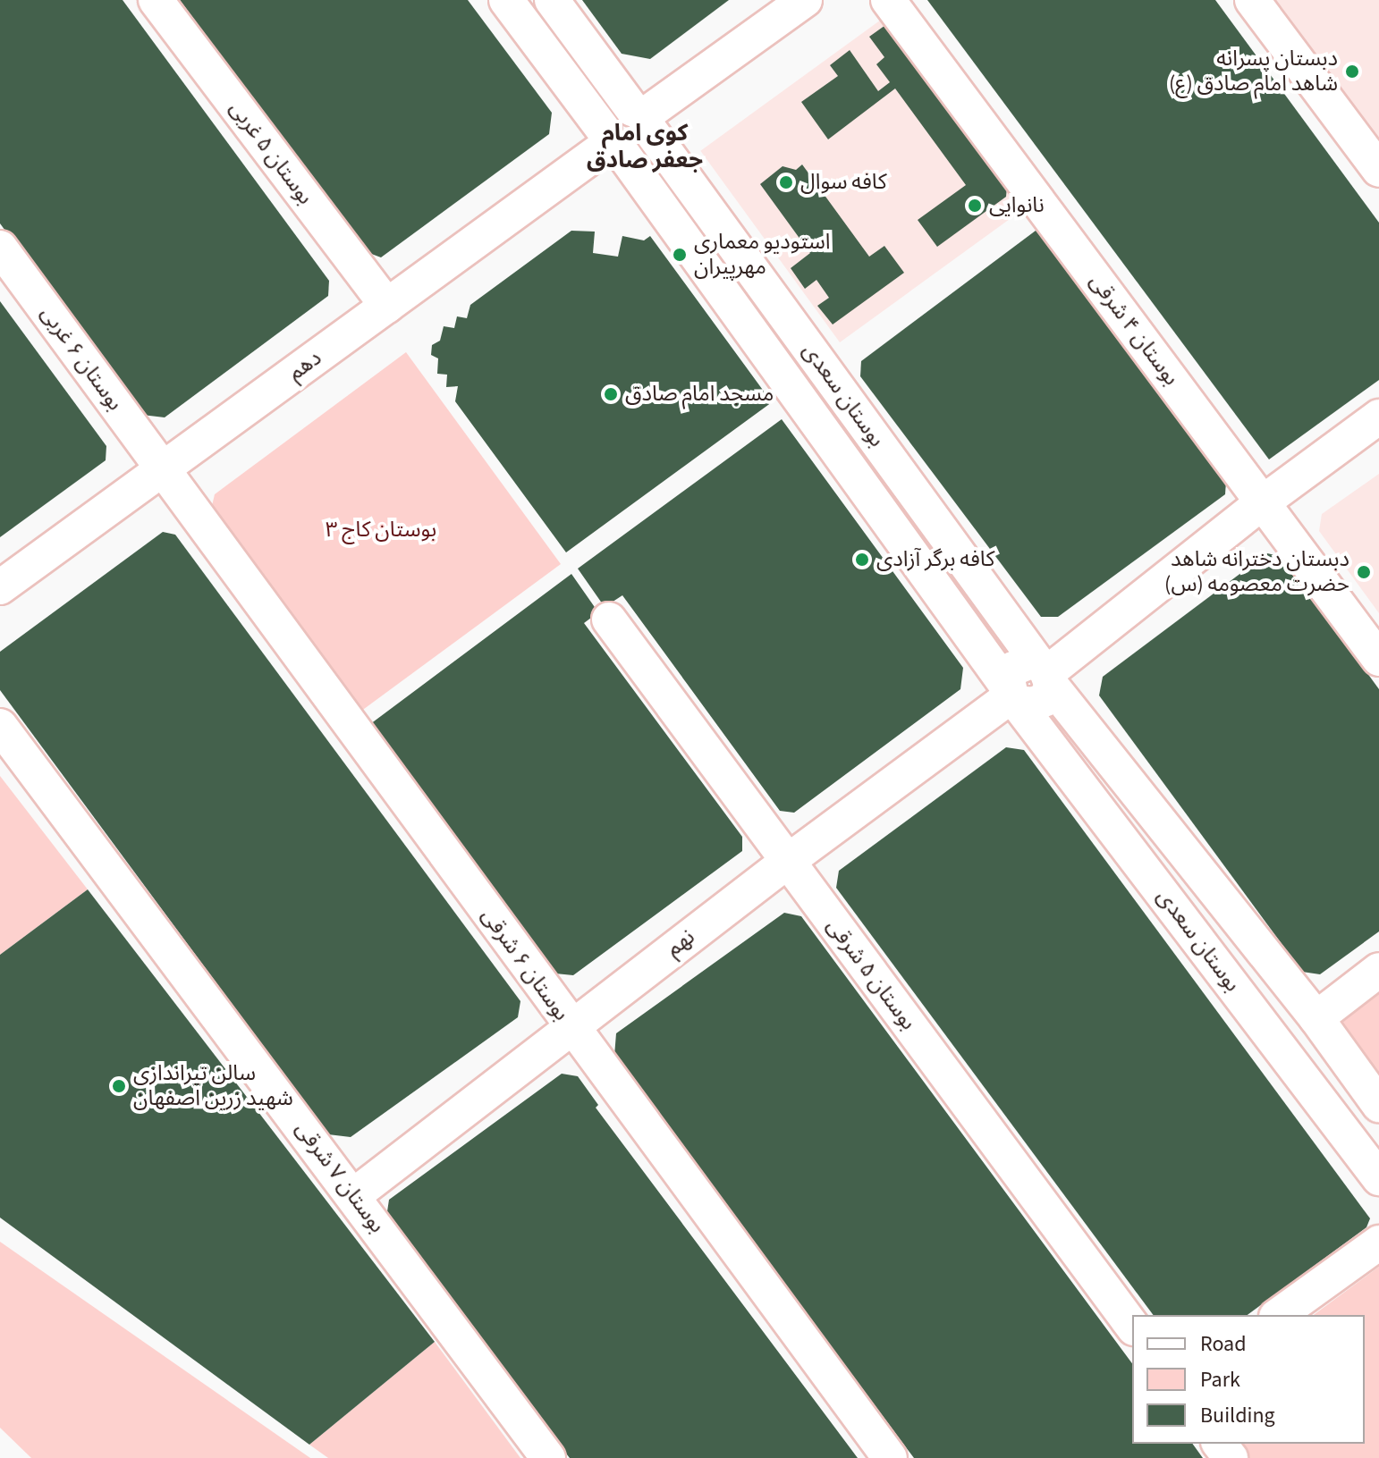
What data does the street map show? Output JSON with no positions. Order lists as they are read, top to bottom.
{
  "streets": {
    "street": [
      "بوستان ۵ غربی",
      "بوستان ۴ شرقی",
      "بوستان ۶ غربی",
      "دهم",
      "بوستان سعدی",
      "نهم",
      "بوستان ۶ شرقی",
      "بوستان ۵ شرقی",
      "بوستان ۷ شرقی"
    ]
  },
  "crossings": [
    ["بوستان ۵ غربی", "دهم"],
    ["بوستان ۶ غربی", "دهم"],
    ["بوستان ۶ غربی", "بوستان ۶ شرقی"],
    ["دهم", "بوستان سعدی"],
    ["دهم", "بوستان ۶ شرقی"],
    ["بوستان سعدی", "نهم"],
    ["نهم", "بوستان ۶ شرقی"],
    ["نهم", "بوستان ۵ شرقی"],
    ["نهم", "بوستان ۷ شرقی"]
  ],
  "districts": ["کوی امام جعفر صادق"],
  "parks": ["بوستان کاج ۳"],
  "places": [
    "دبستان پسرانه شاهد امام صادق (ع)",
    "کافه سوال",
    "نانوایی",
    "استودیو معماری مهرپیران",
    "مسجد امام صادق",
    "کافه برگر آزادی",
    "دبستان دخترانه شاهد حضرت معصومه (س)",
    "سالن تیراندازی شهید زرین اصفهان"
  ],
  "legend": ["Road", "Park", "Building"]
}
